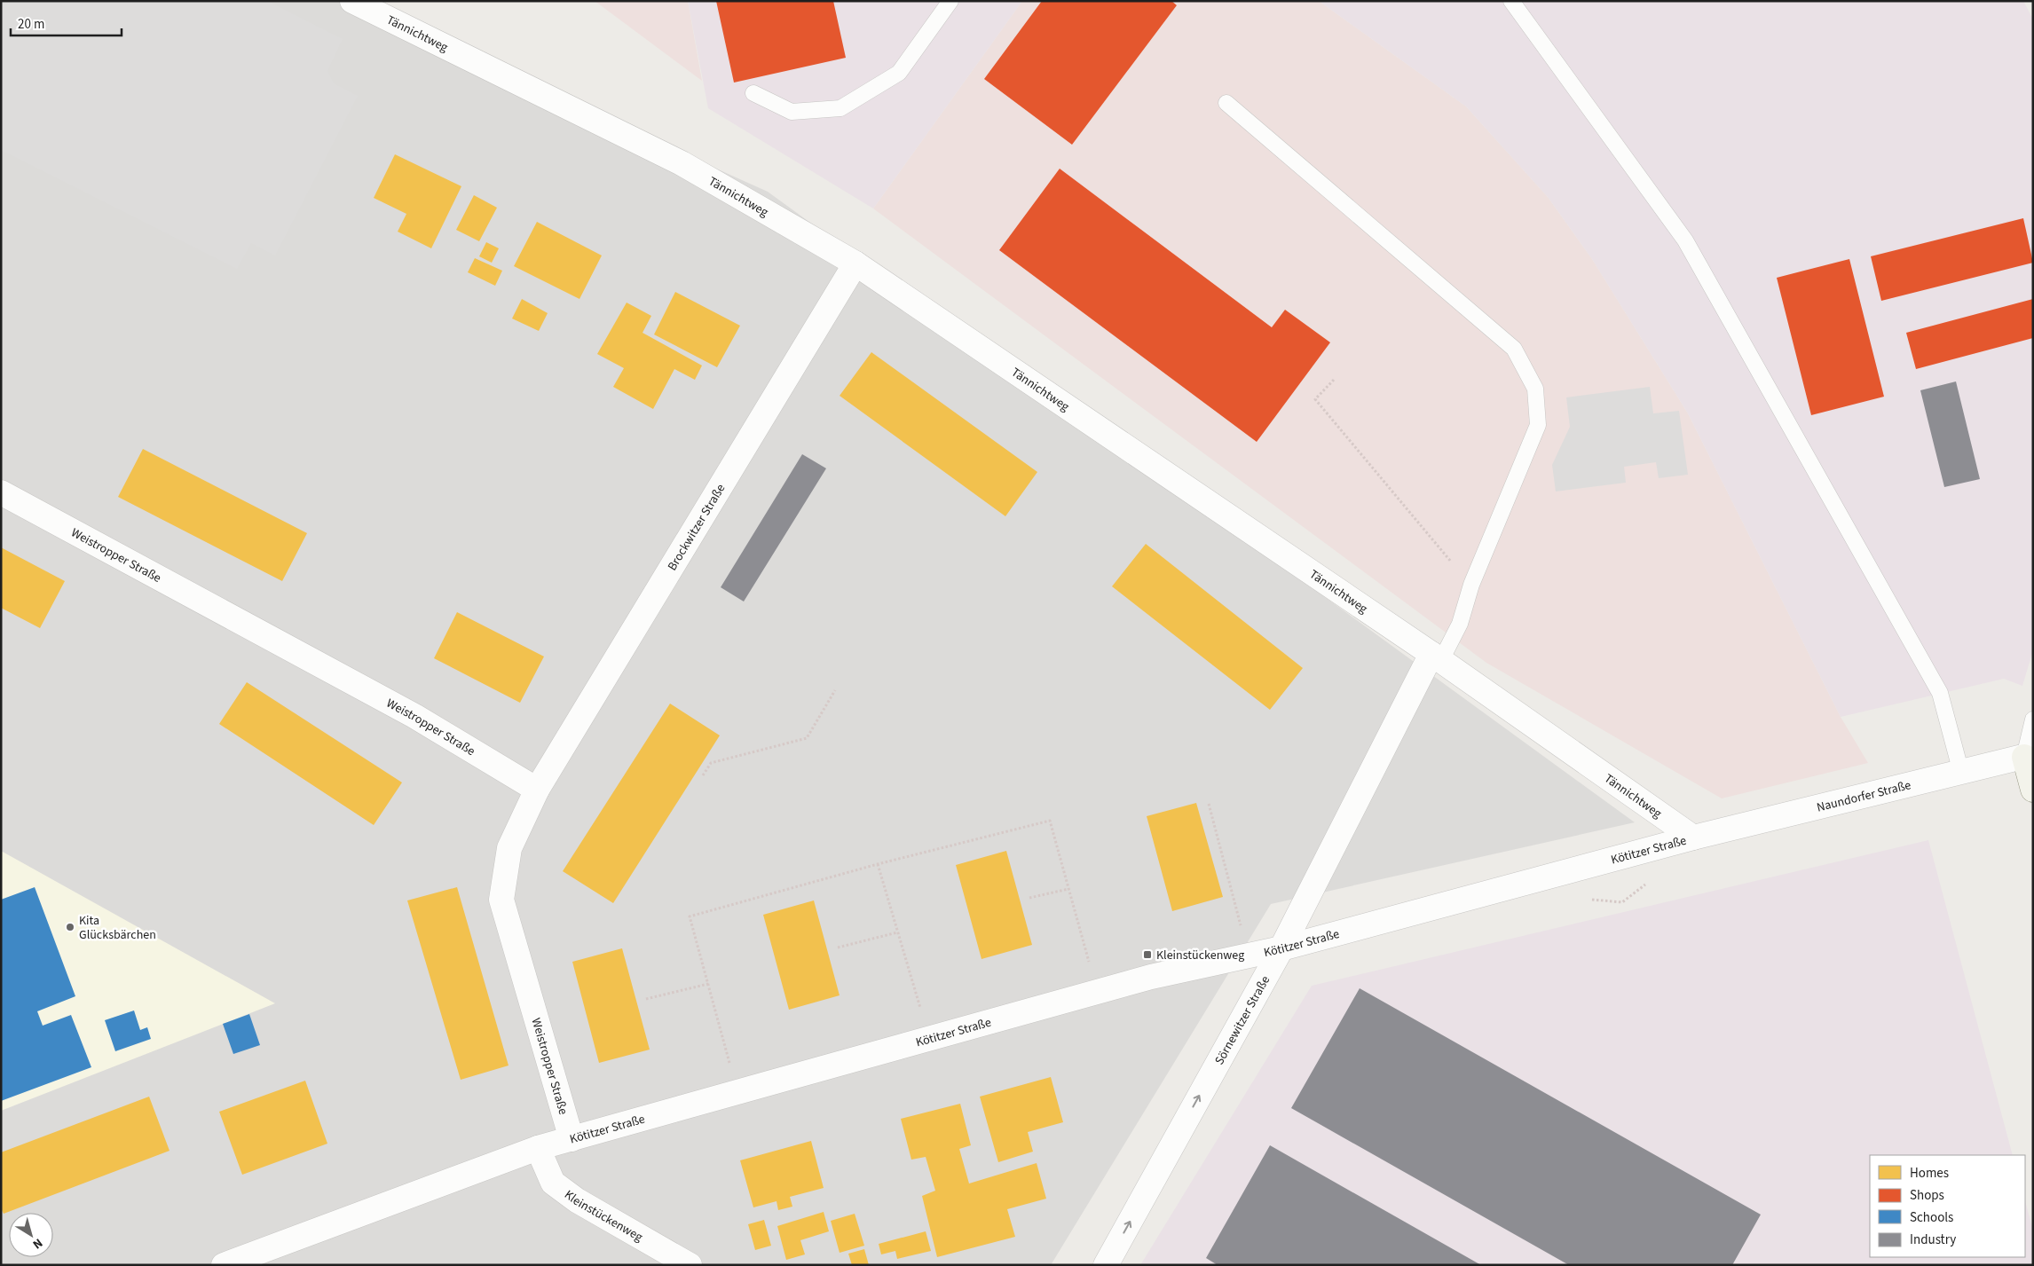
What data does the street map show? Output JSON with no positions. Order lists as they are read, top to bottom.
{
  "streets": {
    "street": [
      "Tännichtweg",
      "Brockwitzer Straße",
      "Weistropper Straße",
      "Naundorfer Straße",
      "Kötitzer Straße",
      "Sörnewitzer Straße",
      "Kleinstückenweg"
    ]
  },
  "crossings": [
    ["Tännichtweg", "Brockwitzer Straße"],
    ["Tännichtweg", "Naundorfer Straße"],
    ["Tännichtweg", "Kötitzer Straße"],
    ["Tännichtweg", "Sörnewitzer Straße"],
    ["Brockwitzer Straße", "Weistropper Straße"],
    ["Weistropper Straße", "Kötitzer Straße"],
    ["Naundorfer Straße", "Kötitzer Straße"],
    ["Kötitzer Straße", "Sörnewitzer Straße"],
    ["Kötitzer Straße", "Kleinstückenweg"]
  ],
  "one_way": ["Sörnewitzer Straße"],
  "places": {
    "other": ["Kita Glücksbärchen"],
    "transit": ["Kleinstückenweg"]
  },
  "legend": [
    "Homes",
    "Shops",
    "Schools",
    "Industry"
  ],
  "scale_bar": "20 m",
  "north": "bottom right"
}
